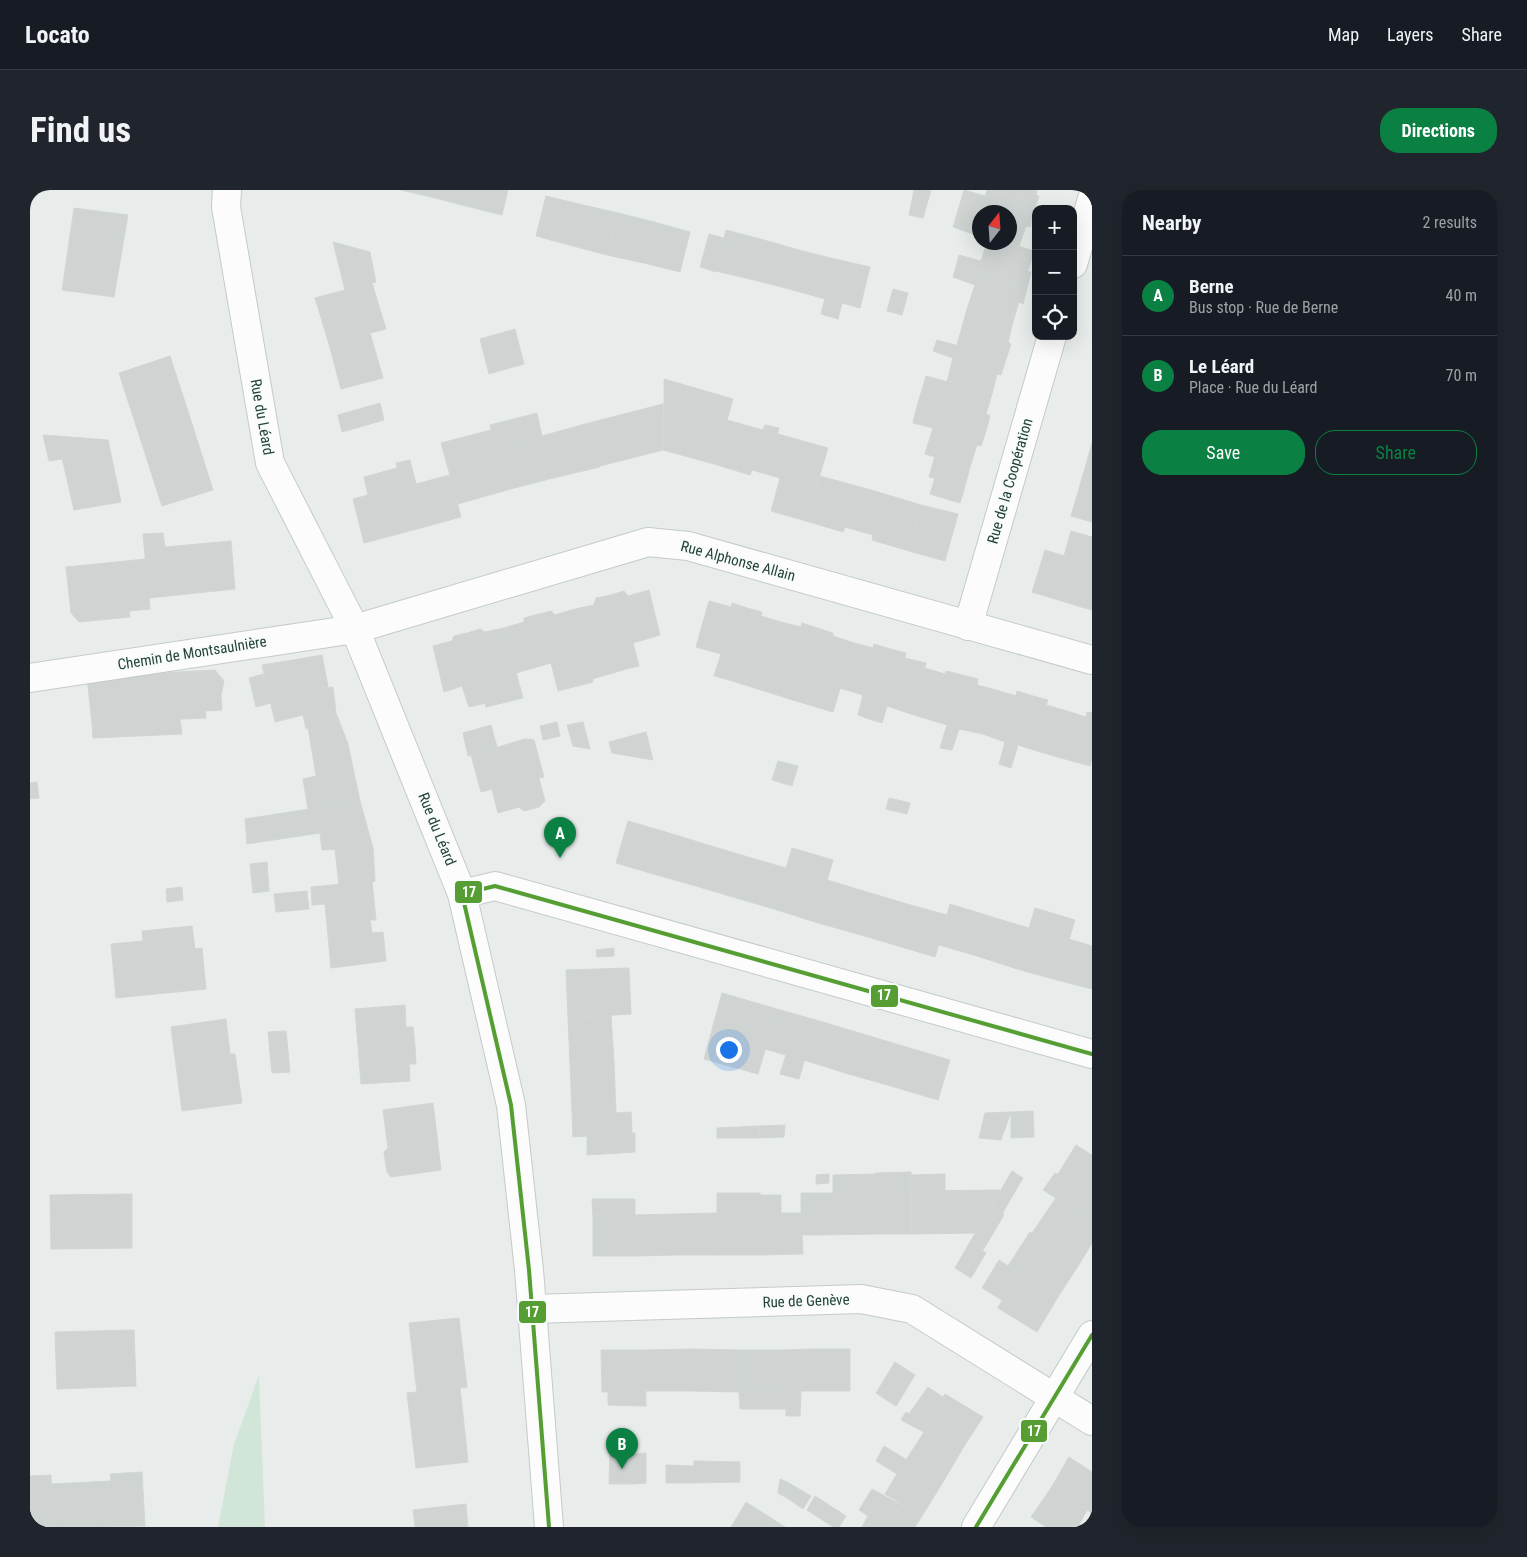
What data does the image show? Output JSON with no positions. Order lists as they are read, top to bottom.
{
  "streets": {
    "street": [
      "Rue du Léard",
      "Rue de la Coopération",
      "Rue Alphonse Allain",
      "Chemin de Montsaulnière",
      "Rue de Genève"
    ]
  },
  "crossings": [
    ["Rue du Léard", "Rue Alphonse Allain"],
    ["Rue du Léard", "Chemin de Montsaulnière"],
    ["Rue du Léard", "Rue de Genève"],
    ["Rue de la Coopération", "Rue Alphonse Allain"],
    ["Rue Alphonse Allain", "Chemin de Montsaulnière"]
  ],
  "lines": ["transit line 17"],
  "north": "top",
  "page": {
    "header": "Locato",
    "nav": ["Map", "Layers", "Share"],
    "buttons": [
      "Directions",
      ["Save", "Share"]
    ],
    "title": "Find us",
    "heading": ["Nearby", "2 results"],
    "map_buttons": ["+", "−"],
    "list": [
      {
        "mark": "A",
        "name": "Berne",
        "note": "Bus stop · Rue de Berne",
        "value": "40 m"
      },
      {
        "mark": "B",
        "name": "Le Léard",
        "note": "Place · Rue du Léard",
        "value": "70 m"
      }
    ],
    "pins": ["A", "B"]
  }
}
